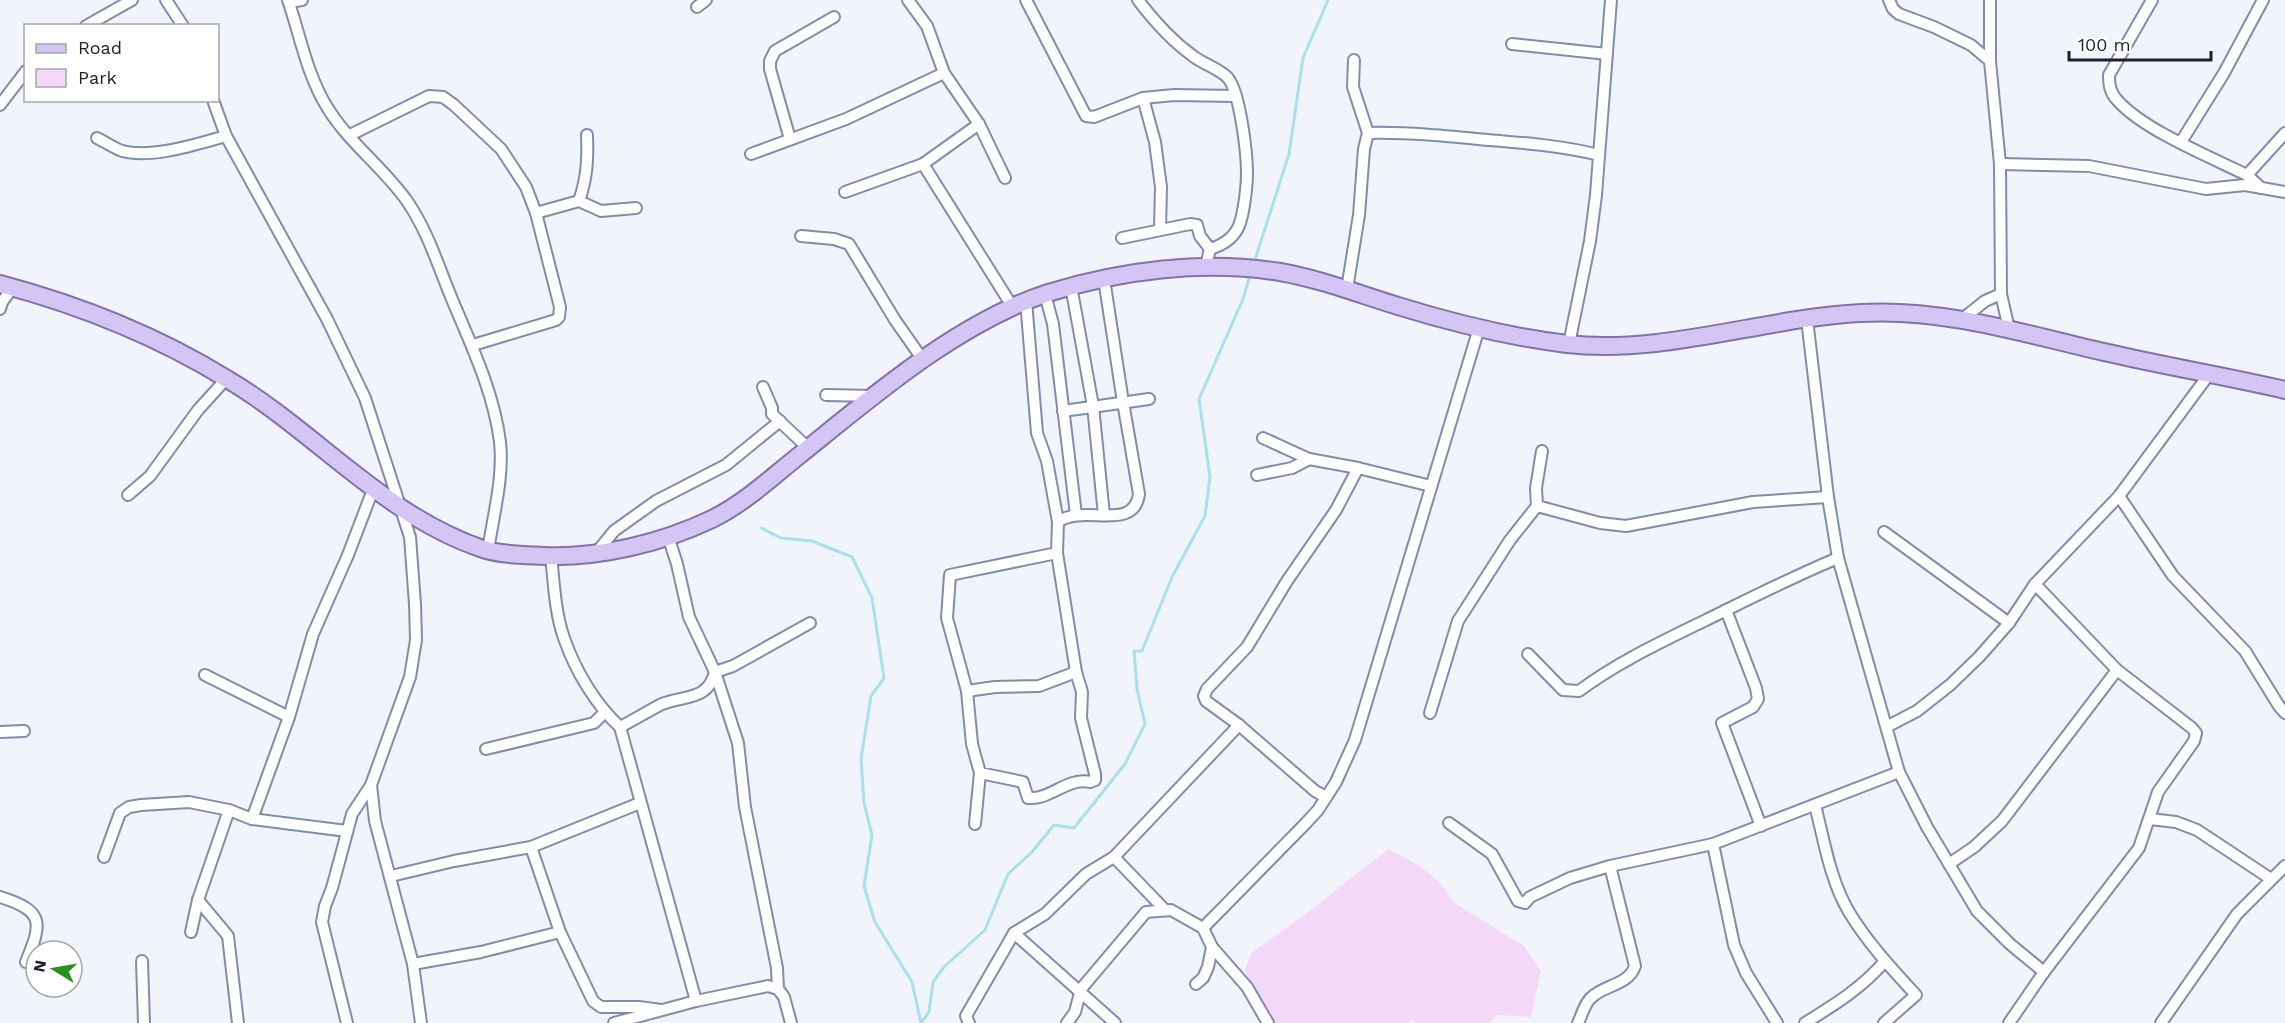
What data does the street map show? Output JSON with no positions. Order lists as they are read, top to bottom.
{
  "legend": ["Road", "Park"],
  "scale_bar": "100 m",
  "north": "left"
}
